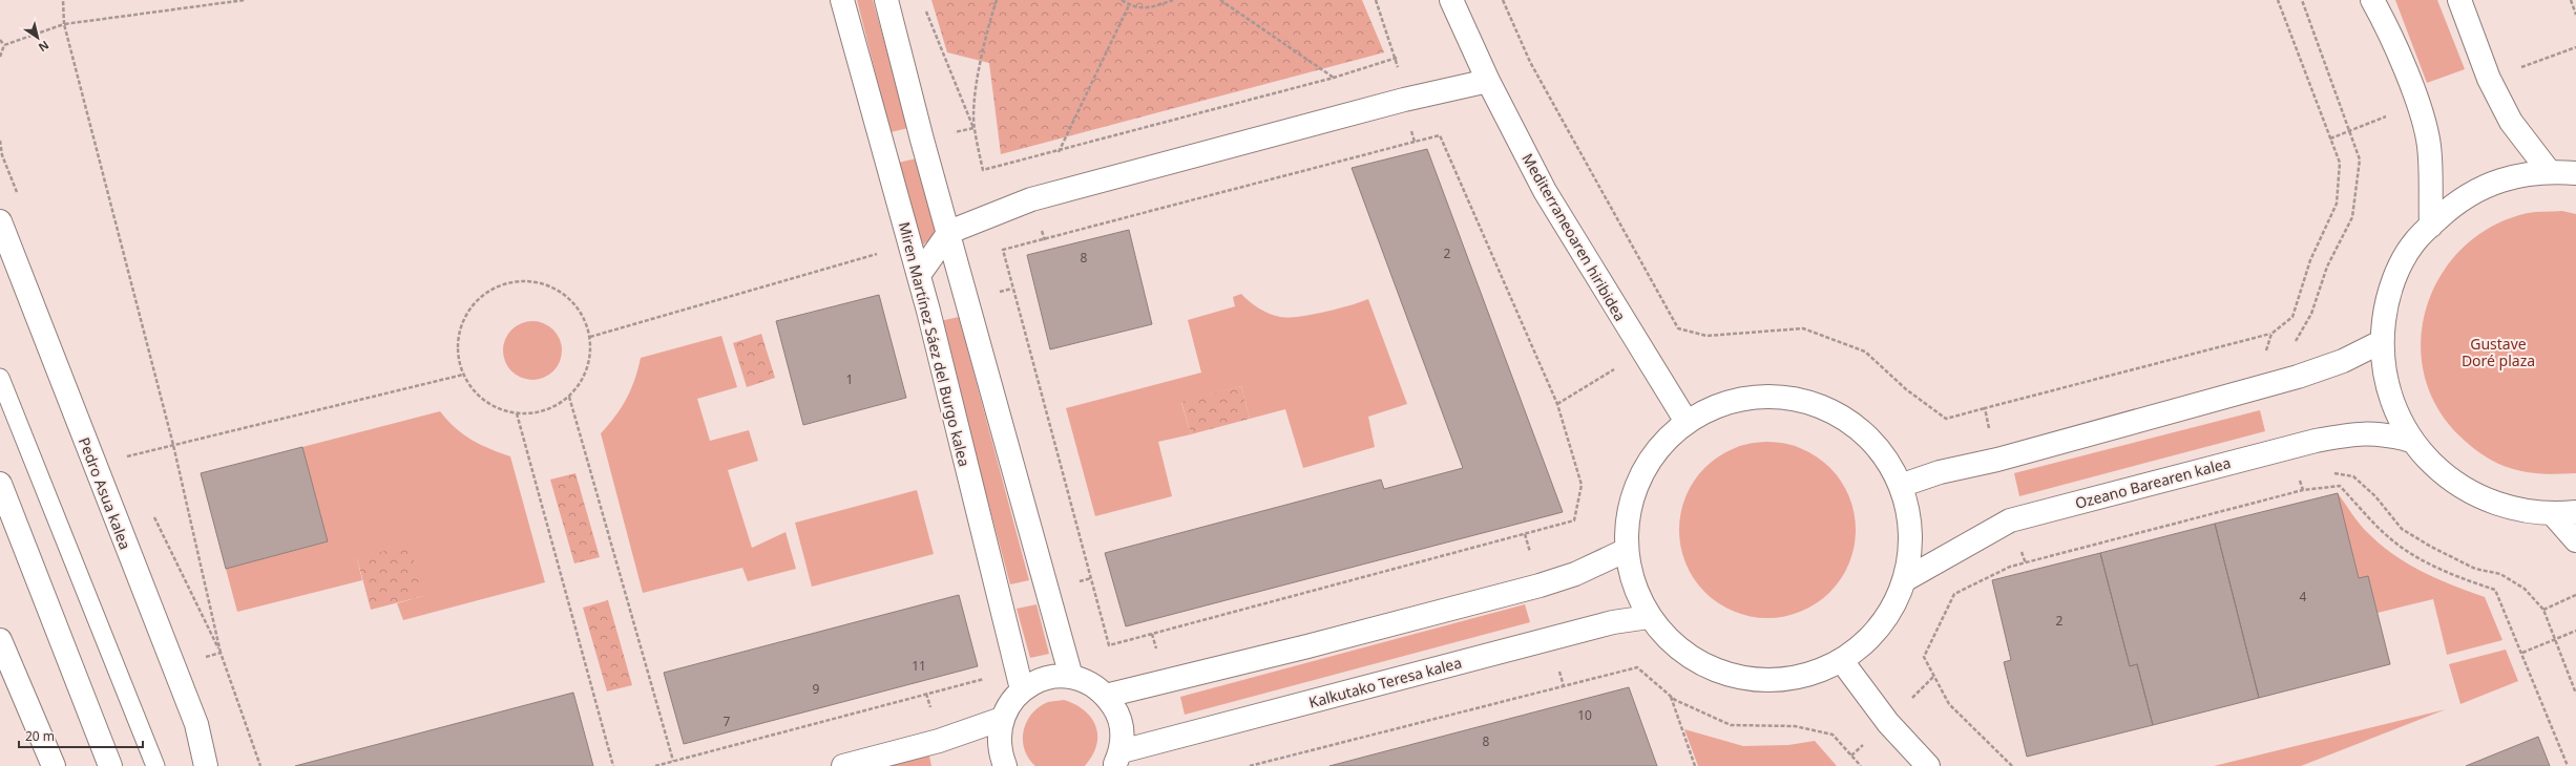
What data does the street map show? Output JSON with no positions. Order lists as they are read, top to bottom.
{
  "streets": {
    "street": [
      "Mediterraneoaren hiribidea",
      "Miren Martínez Sáez del Burgo kalea",
      "Ozeano Barearen kalea",
      "Pedro Asua kalea",
      "Kalkutako Teresa kalea"
    ]
  },
  "parks": ["Gustave Doré plaza"],
  "house_numbers": [
    "2",
    "8",
    "1",
    "4",
    "2",
    "11",
    "9",
    "10",
    "7",
    "8"
  ],
  "scale_bar": "20 m",
  "north": "bottom right"
}
